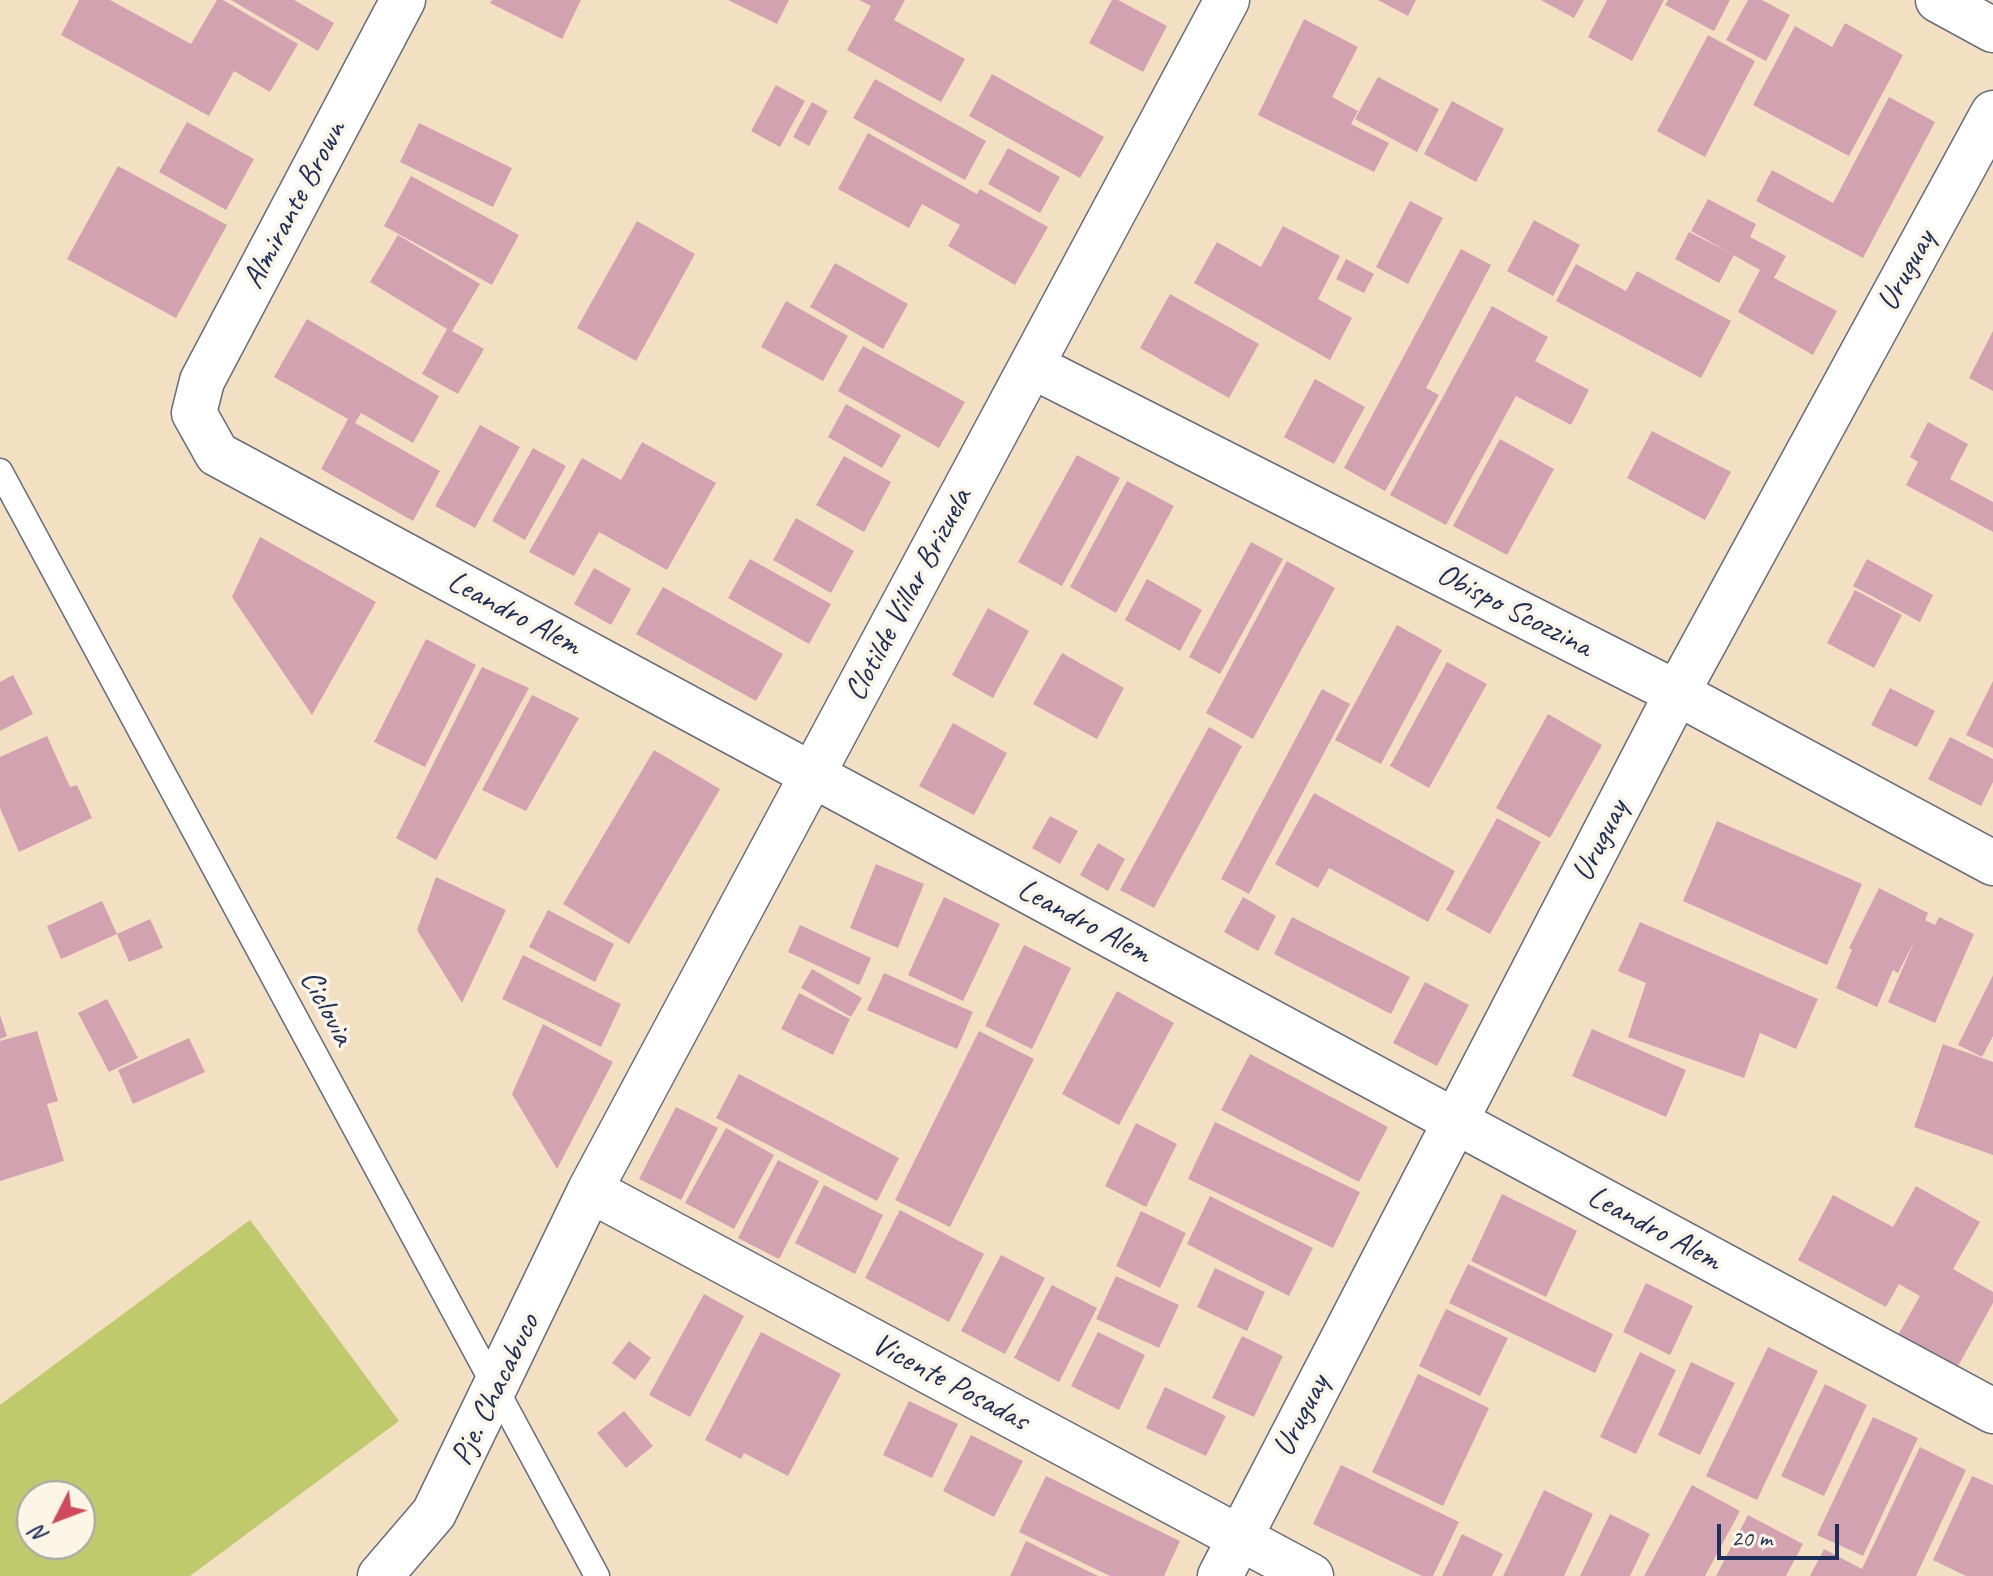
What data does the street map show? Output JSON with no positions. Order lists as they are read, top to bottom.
{
  "streets": {
    "street": [
      "Almirante Brown",
      "Uruguay",
      "Clotilde Villar Brizuela",
      "Obispo Scozzina",
      "Leandro Alem",
      "Vicente Posadas",
      "Pje. Chacabuco"
    ],
    "lane": ["Ciclovia"]
  },
  "crossings": [
    ["Almirante Brown", "Leandro Alem"],
    ["Uruguay", "Obispo Scozzina"],
    ["Uruguay", "Leandro Alem"],
    ["Uruguay", "Vicente Posadas"],
    ["Clotilde Villar Brizuela", "Obispo Scozzina"],
    ["Clotilde Villar Brizuela", "Leandro Alem"],
    ["Clotilde Villar Brizuela", "Vicente Posadas"],
    ["Clotilde Villar Brizuela", "Pje. Chacabuco"],
    ["Ciclovia", "Pje. Chacabuco"],
    ["Vicente Posadas", "Pje. Chacabuco"]
  ],
  "scale_bar": "20 m",
  "north": "bottom left"
}
